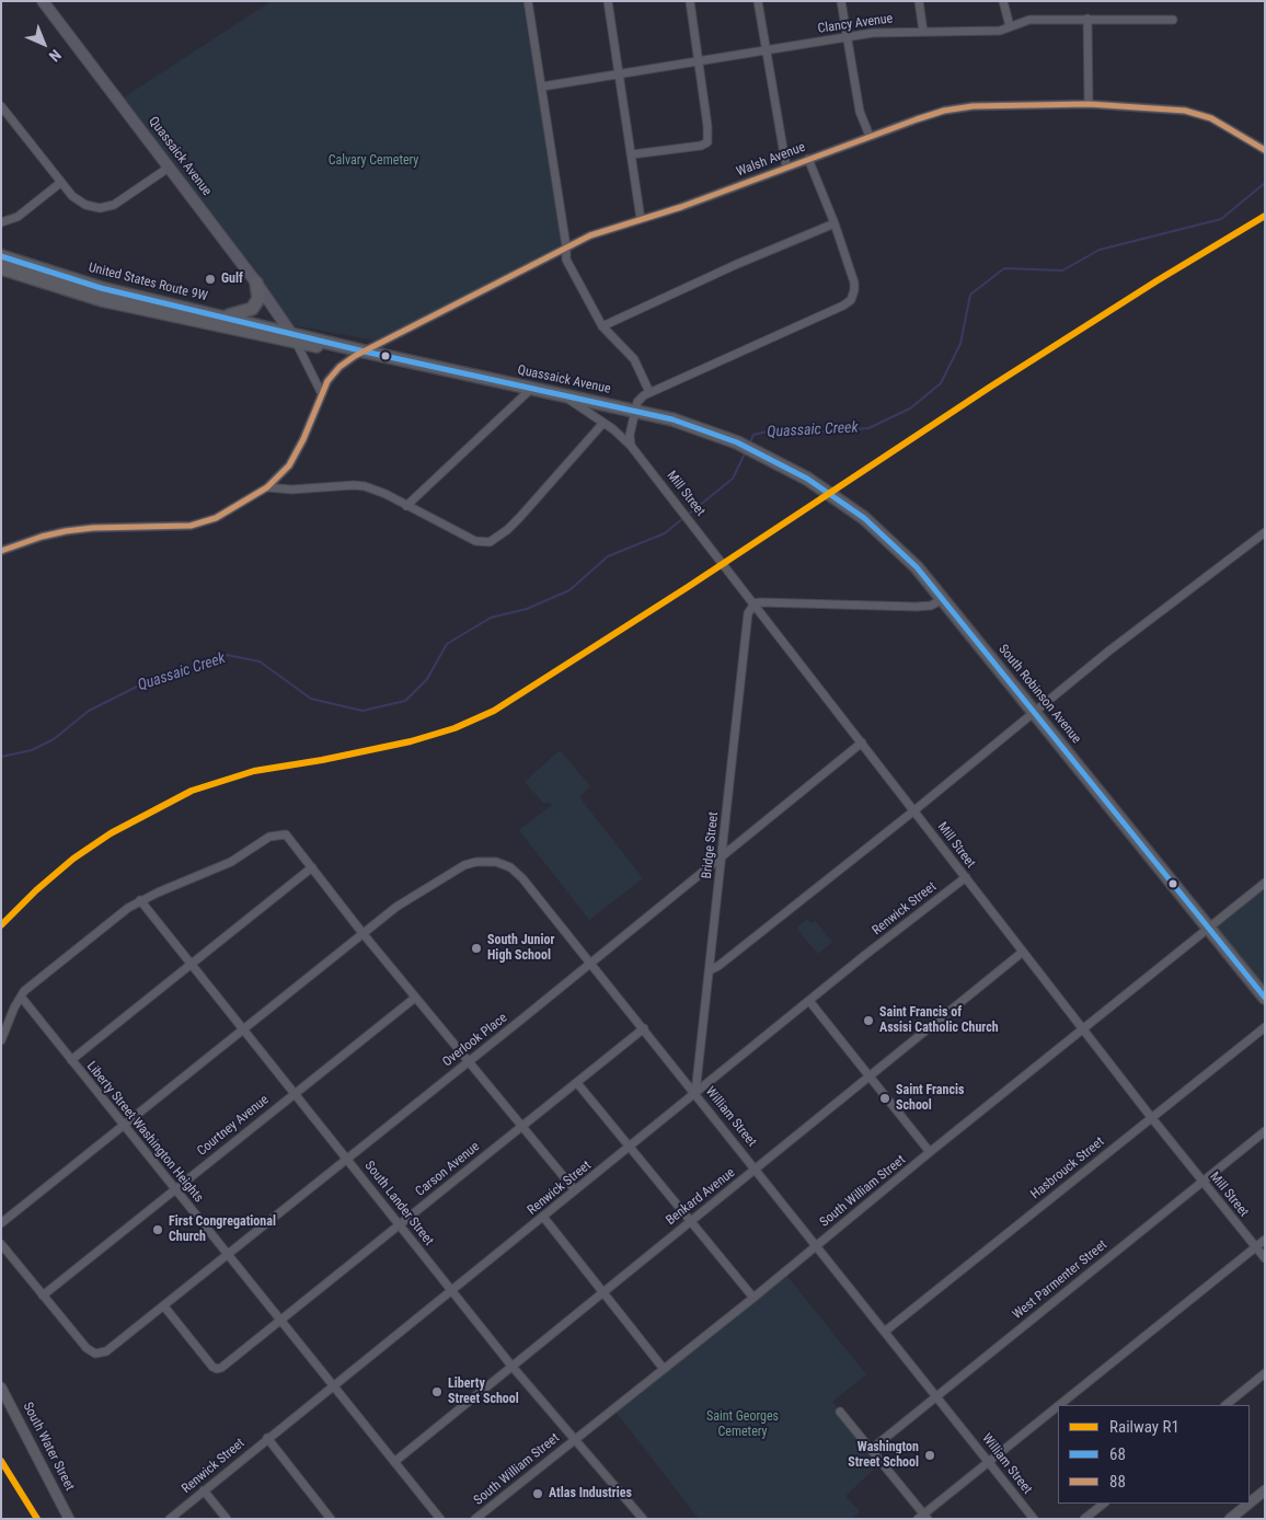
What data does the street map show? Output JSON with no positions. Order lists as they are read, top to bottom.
{
  "streets": {
    "highway": ["Quassaick Avenue", "United States Route 9W", "South Robinson Avenue"],
    "street": [
      "Clancy Avenue",
      "Walsh Avenue",
      "Mill Street",
      "Bridge Street",
      "Renwick Street",
      "Overlook Place",
      "William Street",
      "Courtney Avenue",
      "Liberty Street Washington Heights",
      "Hasbrouck Street",
      "Carson Avenue",
      "South William Street",
      "Benkard Avenue",
      "South Lander Street",
      "West Parmenter Street",
      "South Water Street"
    ]
  },
  "crossings": [
    ["Quassaick Avenue", "Walsh Avenue"],
    ["Quassaick Avenue", "United States Route 9W"],
    ["Quassaick Avenue", "Mill Street"],
    ["Quassaick Avenue", "South Robinson Avenue"],
    ["Mill Street", "Bridge Street"],
    ["Mill Street", "Renwick Street"],
    ["Mill Street", "Overlook Place"],
    ["Mill Street", "Hasbrouck Street"],
    ["Mill Street", "South William Street"],
    ["Mill Street", "Benkard Avenue"],
    ["Mill Street", "West Parmenter Street"],
    ["South Robinson Avenue", "South William Street"],
    ["Bridge Street", "Renwick Street"],
    ["Bridge Street", "Overlook Place"],
    ["Bridge Street", "William Street"],
    ["Renwick Street", "William Street"],
    ["Renwick Street", "Liberty Street Washington Heights"],
    ["Renwick Street", "South Lander Street"],
    ["Overlook Place", "William Street"],
    ["Overlook Place", "Courtney Avenue"],
    ["Overlook Place", "Liberty Street Washington Heights"],
    ["Overlook Place", "Carson Avenue"],
    ["Overlook Place", "South Lander Street"],
    ["William Street", "Liberty Street Washington Heights"],
    ["William Street", "Hasbrouck Street"],
    ["William Street", "Carson Avenue"],
    ["William Street", "South William Street"],
    ["William Street", "Benkard Avenue"],
    ["William Street", "South Lander Street"],
    ["William Street", "West Parmenter Street"],
    ["Courtney Avenue", "Liberty Street Washington Heights"],
    ["Courtney Avenue", "South Lander Street"],
    ["Liberty Street Washington Heights", "Carson Avenue"],
    ["Liberty Street Washington Heights", "Benkard Avenue"],
    ["Carson Avenue", "South Lander Street"],
    ["South William Street", "South Lander Street"],
    ["Benkard Avenue", "South Lander Street"]
  ],
  "water": ["Quassaic Creek"],
  "parks": ["Calvary Cemetery", "Saint Georges Cemetery"],
  "places": [
    "Gulf",
    "South Junior High School",
    "Saint Francis of Assisi Catholic Church",
    "Saint Francis School",
    "First Congregational Church",
    "Liberty Street School",
    "Washington Street School",
    "Atlas Industries"
  ],
  "lines": ["transit line 88", "rail line R1", "transit line 68"],
  "legend": ["Railway R1", "68", "88"],
  "north": "bottom right"
}
